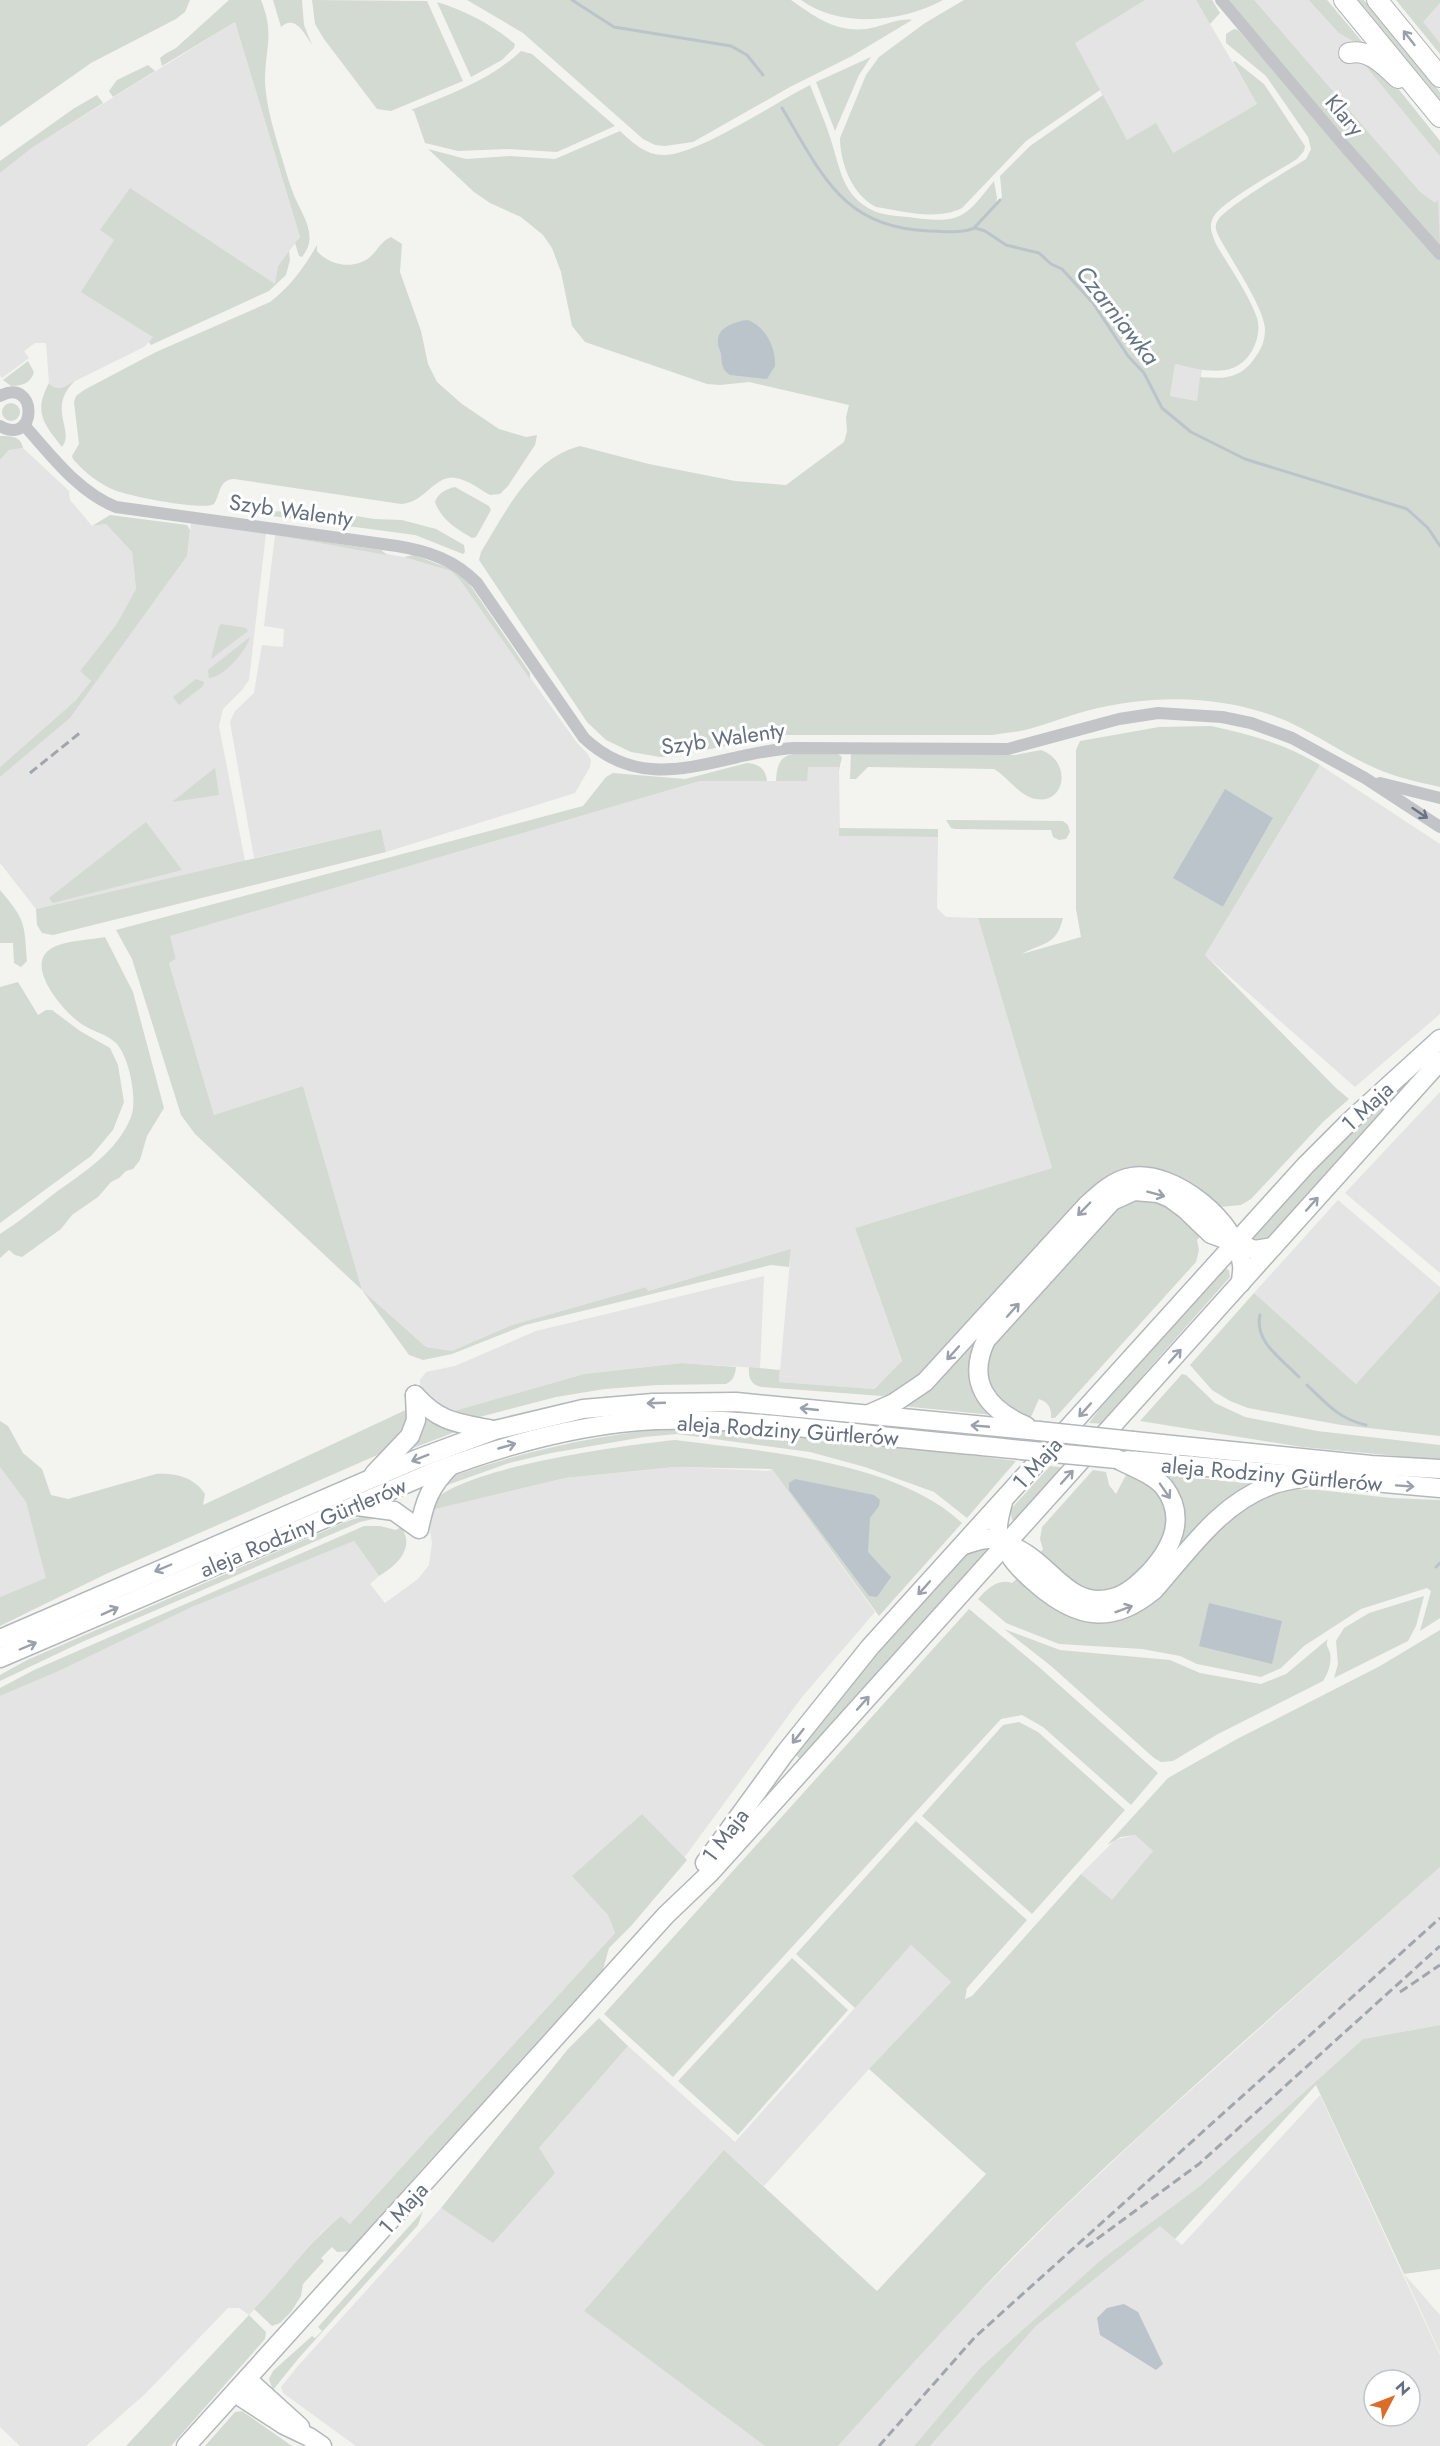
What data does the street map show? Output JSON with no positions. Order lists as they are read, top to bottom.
{
  "streets": {
    "main road": ["1 Maja", "aleja Rodziny Gürtlerów"],
    "street": ["Klary", "Szyb Walenty"]
  },
  "water": ["Czarniawka"],
  "north": "top right"
}
